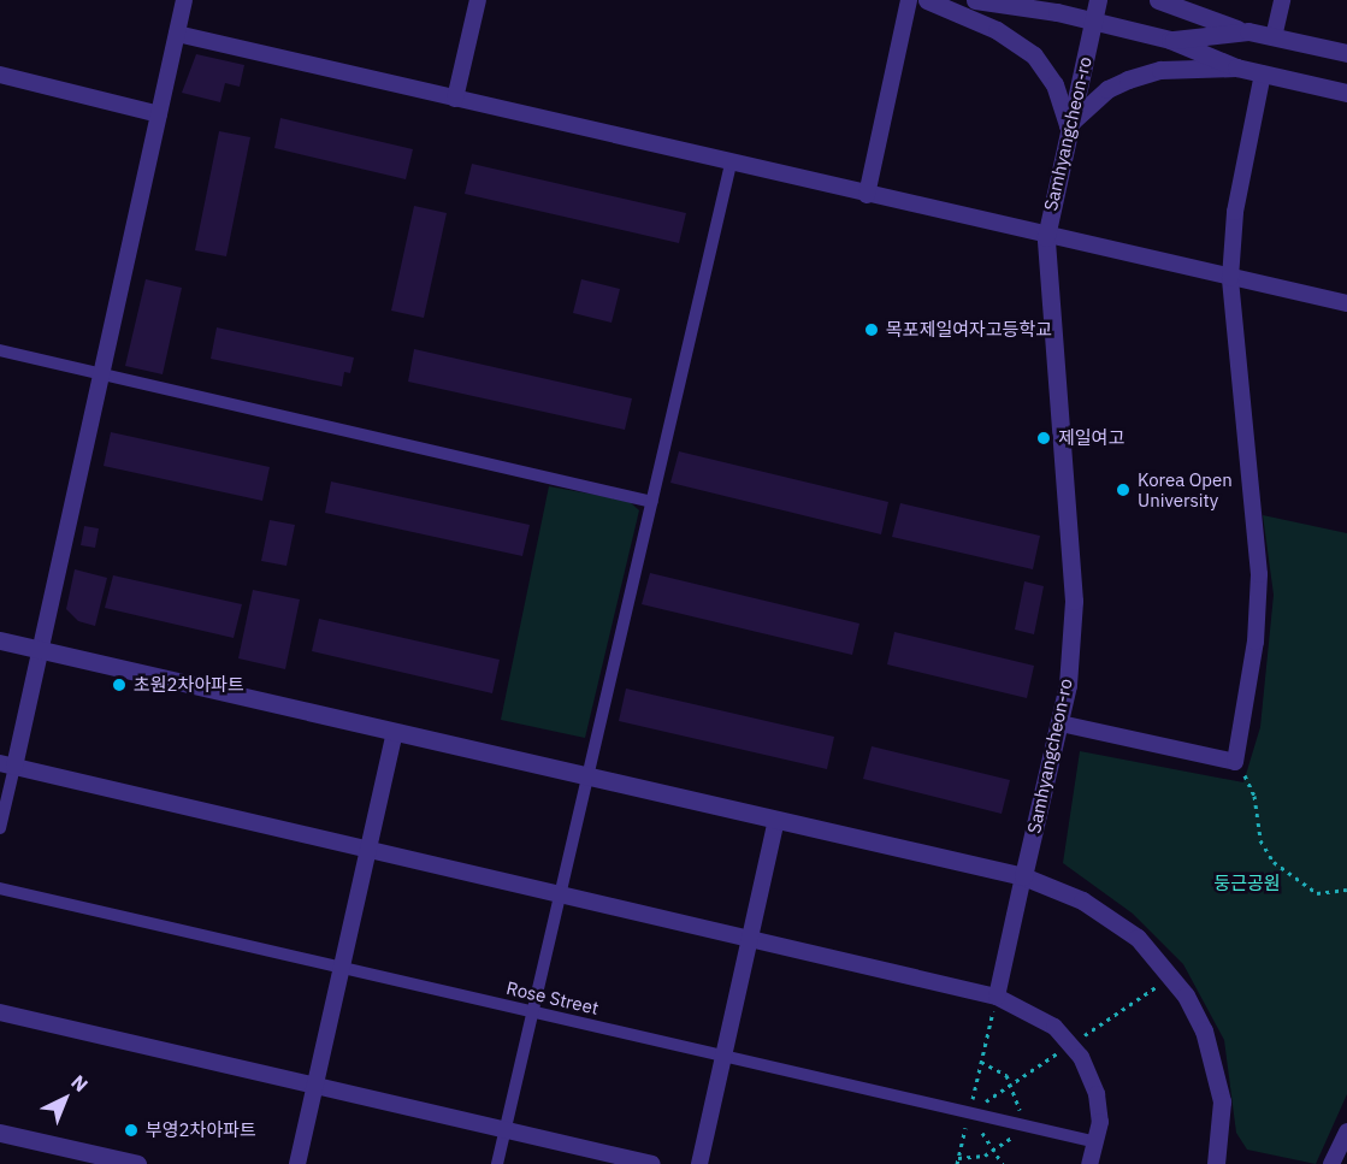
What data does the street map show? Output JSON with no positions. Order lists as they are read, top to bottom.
{
  "streets": {
    "street": ["Samhyangcheon-ro", "Rose Street"]
  },
  "parks": ["둥근공원"],
  "places": [
    "목포제일여자고등학교",
    "제일여고",
    "Korea Open University",
    "초원2차아파트",
    "부영2차아파트"
  ],
  "north": "top right"
}
